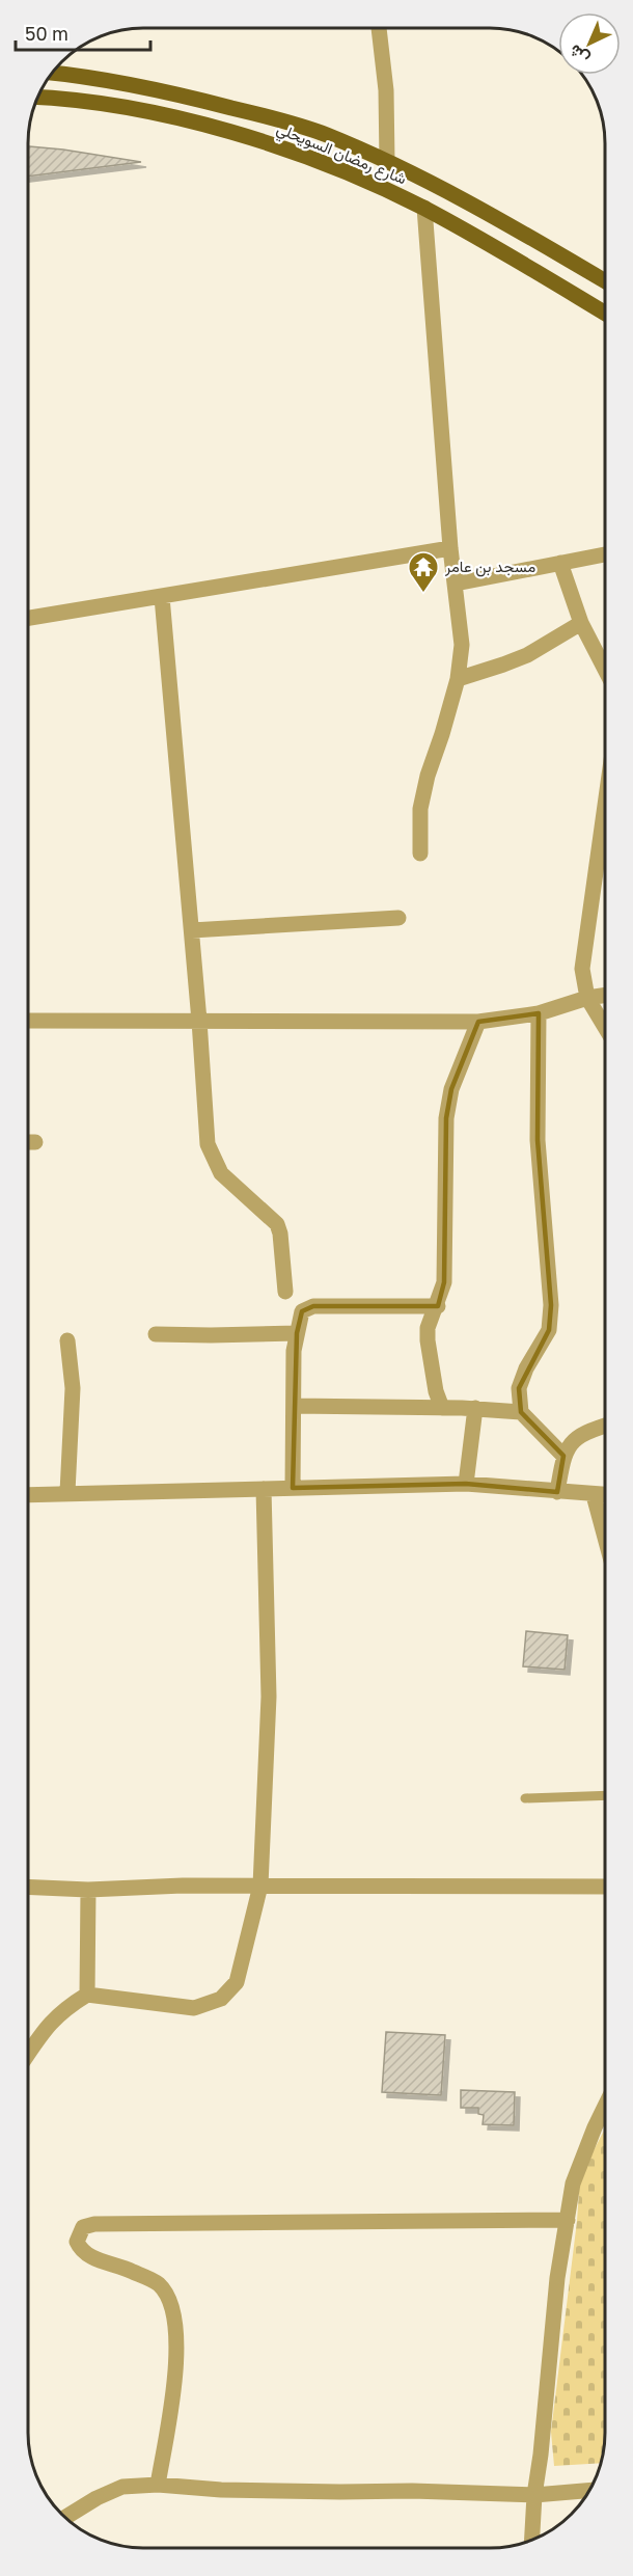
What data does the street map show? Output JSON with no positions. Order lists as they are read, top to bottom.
{
  "streets": {
    "main road": ["شارع رمضان السويحلي"]
  },
  "places": {
    "temple": ["مسجد بن عامر"]
  },
  "scale_bar": "50 m",
  "north": "bottom left"
}
